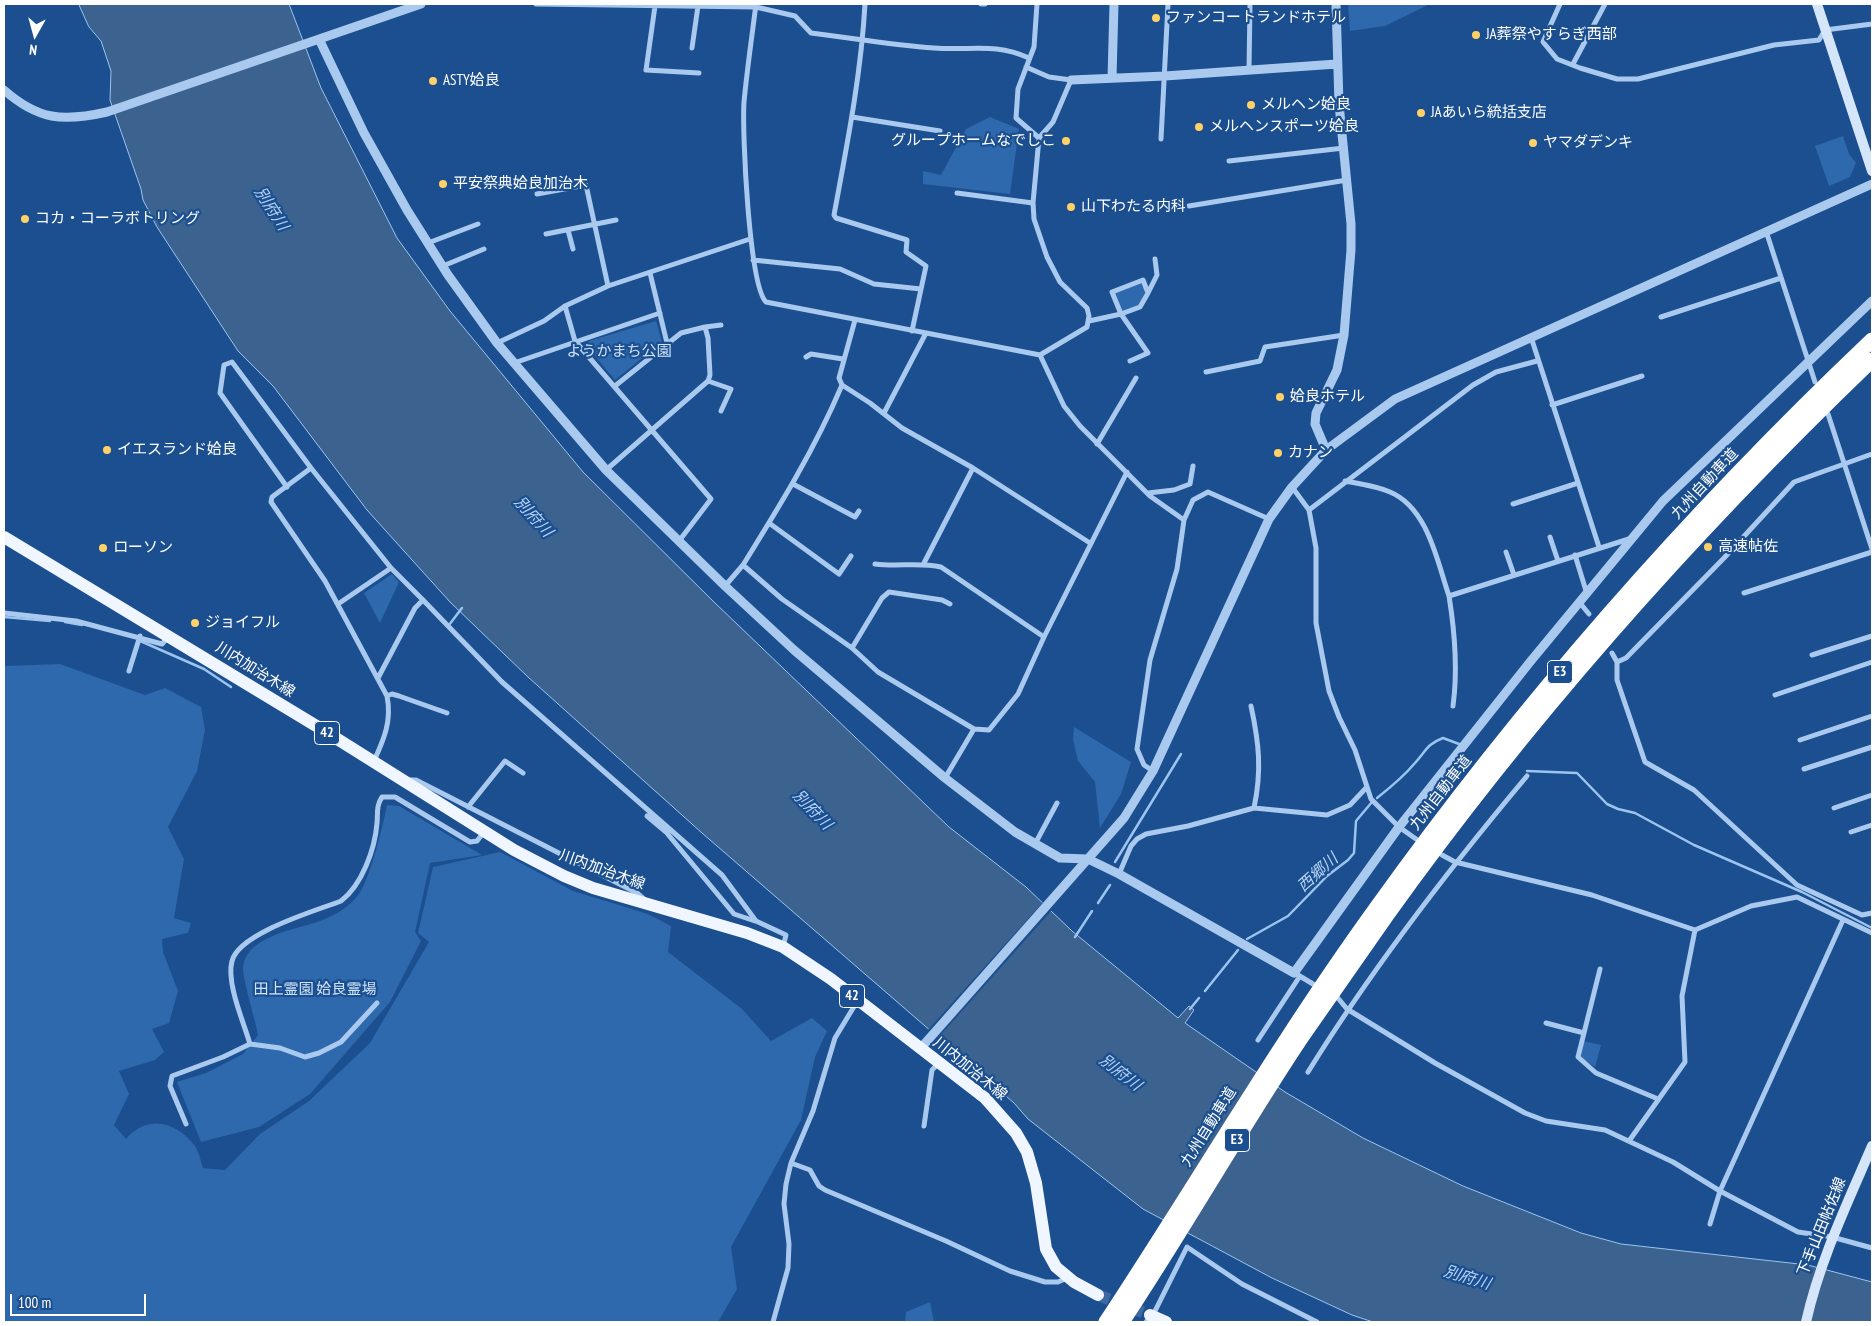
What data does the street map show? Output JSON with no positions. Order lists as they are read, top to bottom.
{
  "streets": {
    "highway": ["九州自動車道", "E3"],
    "main road": ["川内加治木線", "42", "下手山田帖佐線"]
  },
  "water": ["別府川", "西郷川"],
  "parks": ["ようかまち公園", "田上霊園 姶良霊場"],
  "places": [
    "ファンコートランドホテル",
    "JA葬祭やすらぎ西部",
    "ASTY姶良",
    "メルヘン姶良",
    "JAあいら統括支店",
    "メルヘンスポーツ姶良",
    "グループホームなでしこ",
    "ヤマダデンキ",
    "平安祭典姶良加治木",
    "山下わたる内科",
    "コカ・コーラボトリング",
    "姶良ホテル",
    "イエスランド姶良",
    "カナン",
    "高速帖佐",
    "ローソン",
    "ジョイフル"
  ],
  "scale_bar": "100 m",
  "north": "bottom"
}
